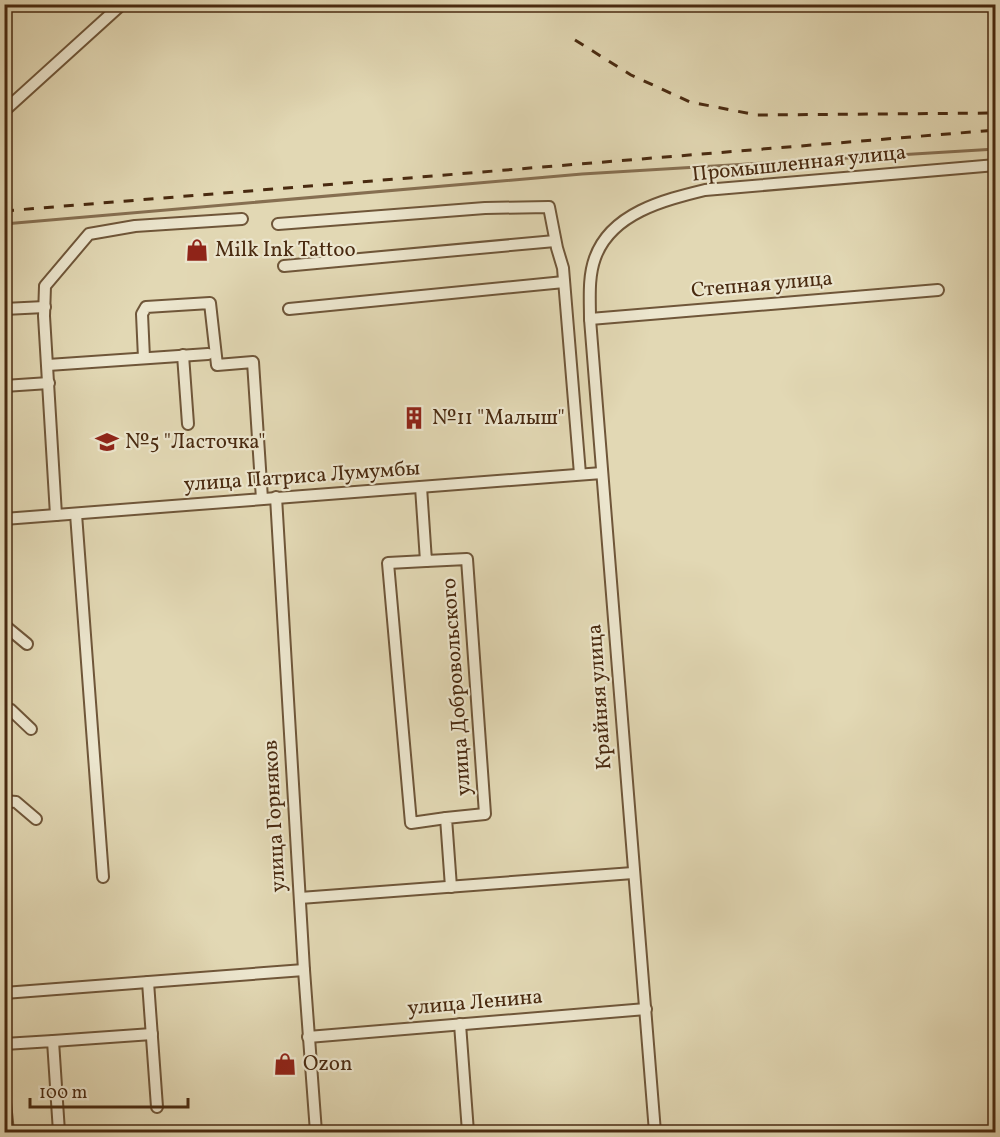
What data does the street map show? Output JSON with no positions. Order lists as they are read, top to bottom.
{
  "streets": {
    "street": [
      "Промышленная улица",
      "Степная улица",
      "улица Патриса Лумумбы",
      "улица Добровольского",
      "Крайняя улица",
      "улица Горняков",
      "улица Ленина"
    ]
  },
  "crossings": [
    ["Промышленная улица", "Крайняя улица"],
    ["Степная улица", "Крайняя улица"],
    ["улица Патриса Лумумбы", "улица Добровольского"],
    ["улица Патриса Лумумбы", "Крайняя улица"],
    ["улица Патриса Лумумбы", "улица Горняков"],
    ["Крайняя улица", "улица Ленина"],
    ["улица Горняков", "улица Ленина"]
  ],
  "places": {
    "shop": ["Milk Ink Tattoo", "Ozon"],
    "building": ["№11 \"Малыш\""],
    "school or university": ["№5 \"Ласточка\""]
  },
  "scale_bar": "100 m"
}
